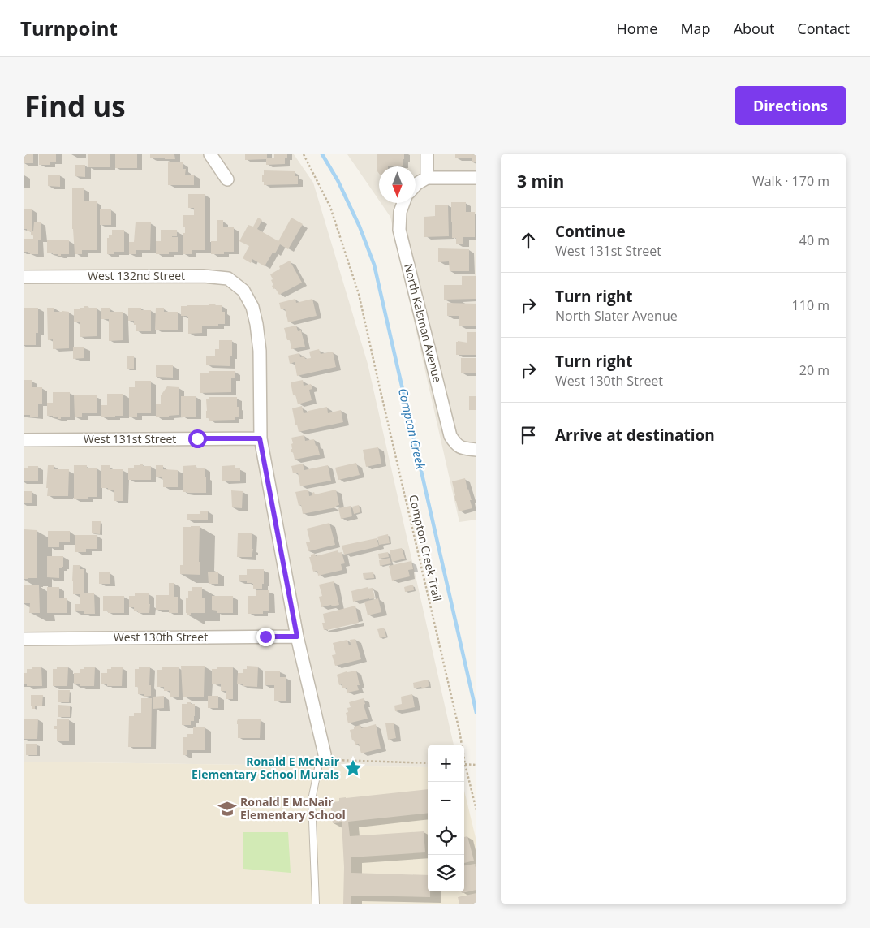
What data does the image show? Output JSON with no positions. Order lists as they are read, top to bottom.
{
  "streets": {
    "street": [
      "West 132nd Street",
      "North Kalsman Avenue",
      "West 131st Street",
      "West 130th Street"
    ],
    "path": ["Compton Creek Trail"]
  },
  "crossings": [
    ["West 132nd Street", "West 131st Street"]
  ],
  "water": ["Compton Creek"],
  "places": {
    "place": ["Ronald E McNair Elementary School Murals"],
    "school or university": ["Ronald E McNair Elementary School"]
  },
  "north": "bottom",
  "page": {
    "header": "Turnpoint",
    "nav": [
      "Home",
      "Map",
      "About",
      "Contact"
    ],
    "buttons": "Directions",
    "title": "Find us",
    "heading": ["3 min", "Walk · 170 m"],
    "list": [
      ["Continue", "West 131st Street", "40 m"],
      ["Turn right", "North Slater Avenue", "110 m"],
      ["Turn right", "West 130th Street", "20 m"],
      "Arrive at destination"
    ],
    "map_buttons": ["+", "−"]
  }
}
